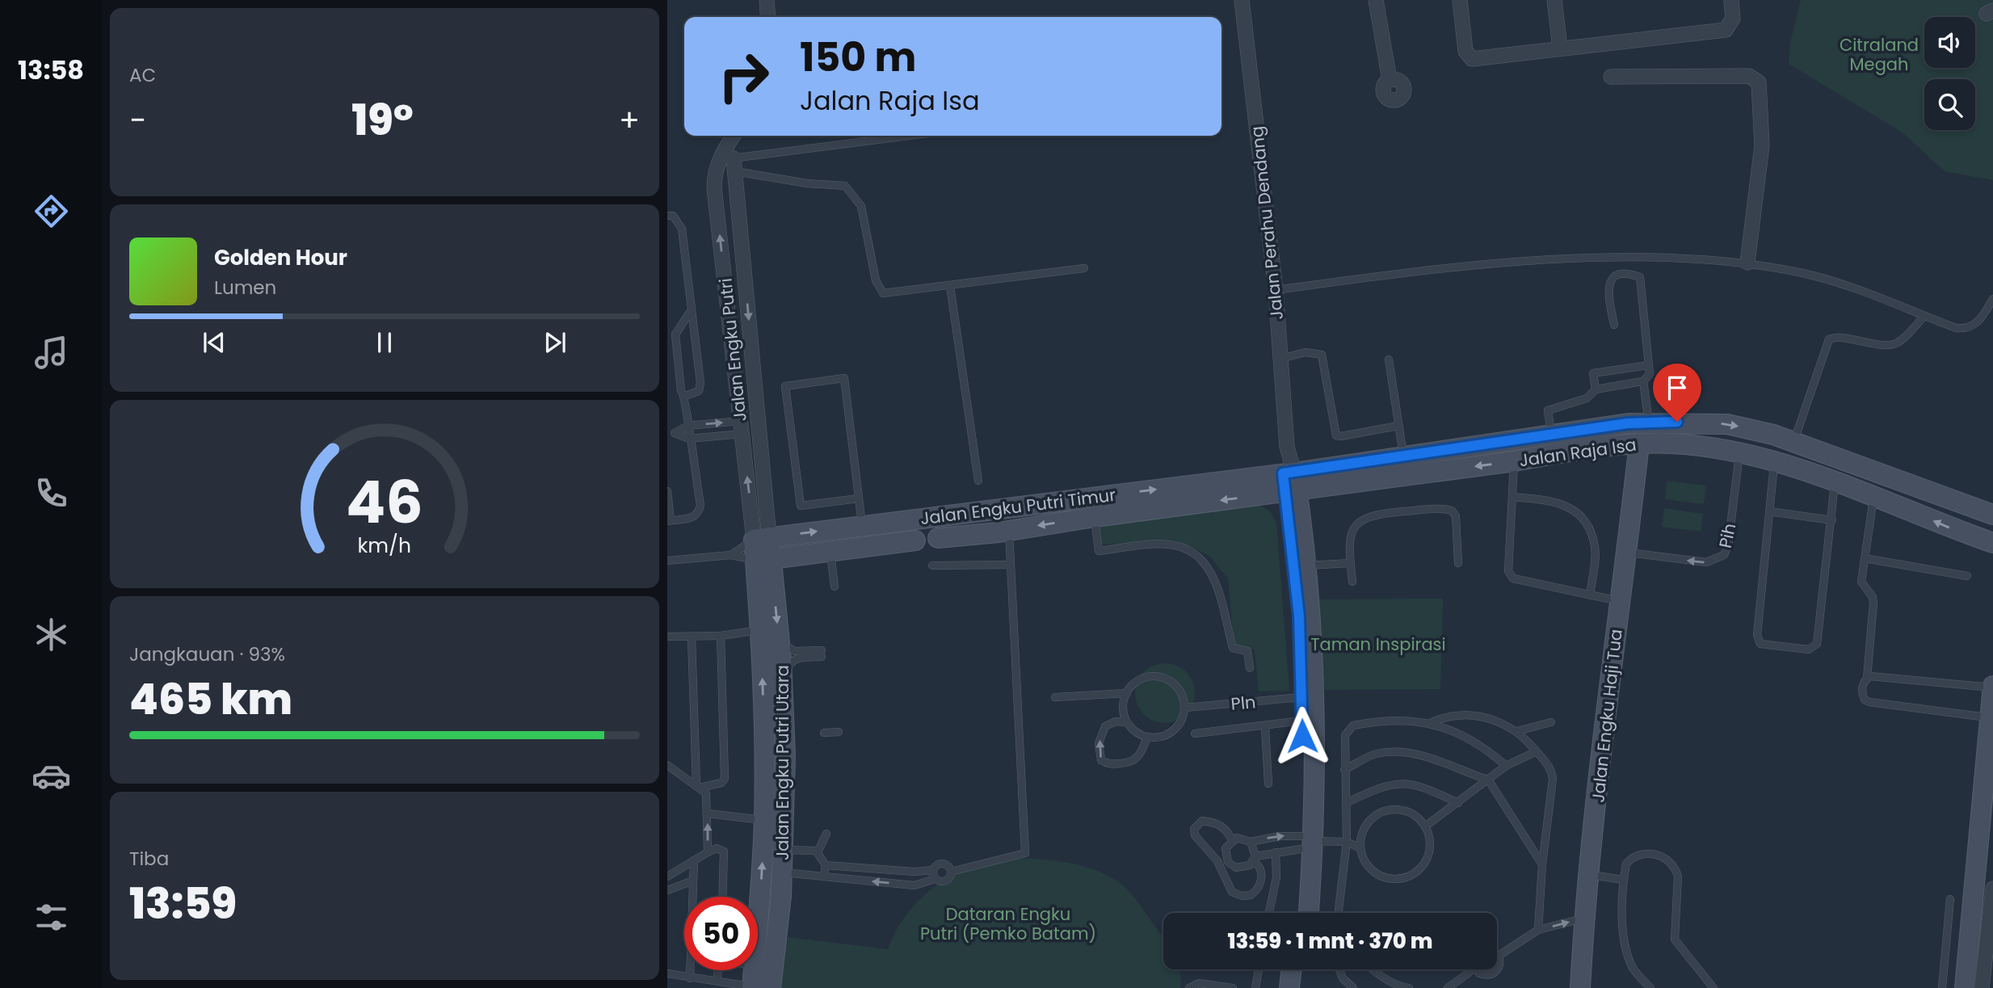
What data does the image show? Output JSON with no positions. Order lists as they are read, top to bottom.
{
  "streets": {
    "main road": [
      "Jalan Raja Isa",
      "Jalan Engku Putri Timur",
      "Jalan Engku Haji Tua",
      "Jalan Engku Putri Utara"
    ],
    "street": ["Jalan Perahu Dendang", "Jalan Engku Putri"],
    "lane": ["Pih", "Pln"]
  },
  "crossings": [
    ["Jalan Perahu Dendang", "Jalan Raja Isa"],
    ["Jalan Perahu Dendang", "Jalan Engku Putri Timur"],
    ["Jalan Engku Putri", "Jalan Engku Putri Timur"],
    ["Jalan Engku Putri", "Jalan Engku Putri Utara"],
    ["Jalan Raja Isa", "Jalan Engku Putri Timur"],
    ["Jalan Raja Isa", "Pih"],
    ["Jalan Raja Isa", "Jalan Engku Haji Tua"],
    ["Jalan Engku Putri Timur", "Jalan Engku Putri Utara"],
    ["Pih", "Jalan Engku Haji Tua"]
  ],
  "parks": ["Citraland Megah", "Taman Inspirasi", "Dataran Engku Putri (Pemko Batam)"],
  "page": {
    "tabs": "13:58",
    "tile": [
      "AC",
      ["Jangkauan · 93%", "465 km"],
      ["Tiba", "13:59"]
    ],
    "turn": ["150 m", "Jalan Raja Isa"],
    "heat": ["−", "19°", "+"],
    "song": ["Golden Hour", "Lumen"],
    "limit": "50",
    "trip": "13:59 · 1 mnt · 370 m",
    "gauge": ["46", "km/h"]
  }
}
